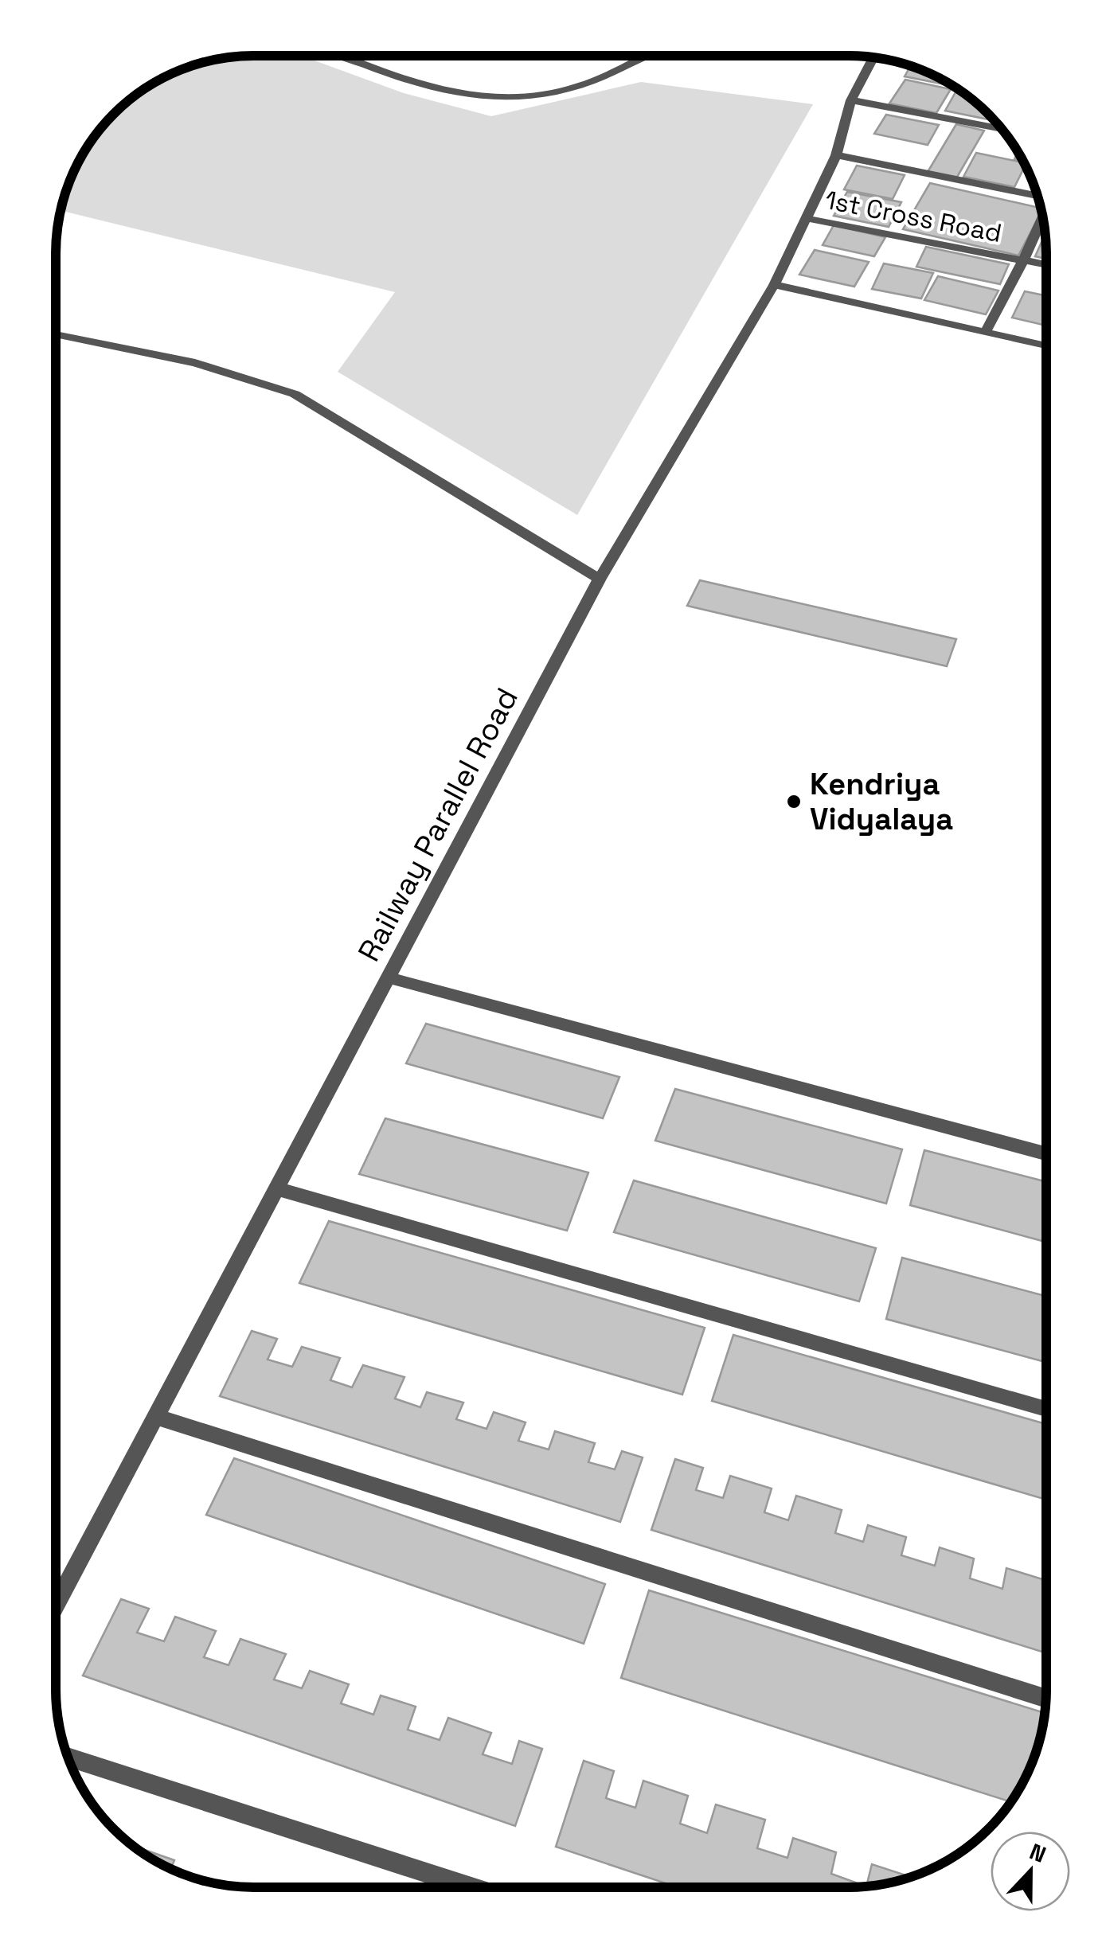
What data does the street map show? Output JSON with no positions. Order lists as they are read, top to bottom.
{
  "streets": {
    "street": ["1st Cross Road", "Railway Parallel Road"]
  },
  "crossings": [
    ["1st Cross Road", "Railway Parallel Road"]
  ],
  "places": ["Kendriya Vidyalaya"],
  "north": "top"
}
